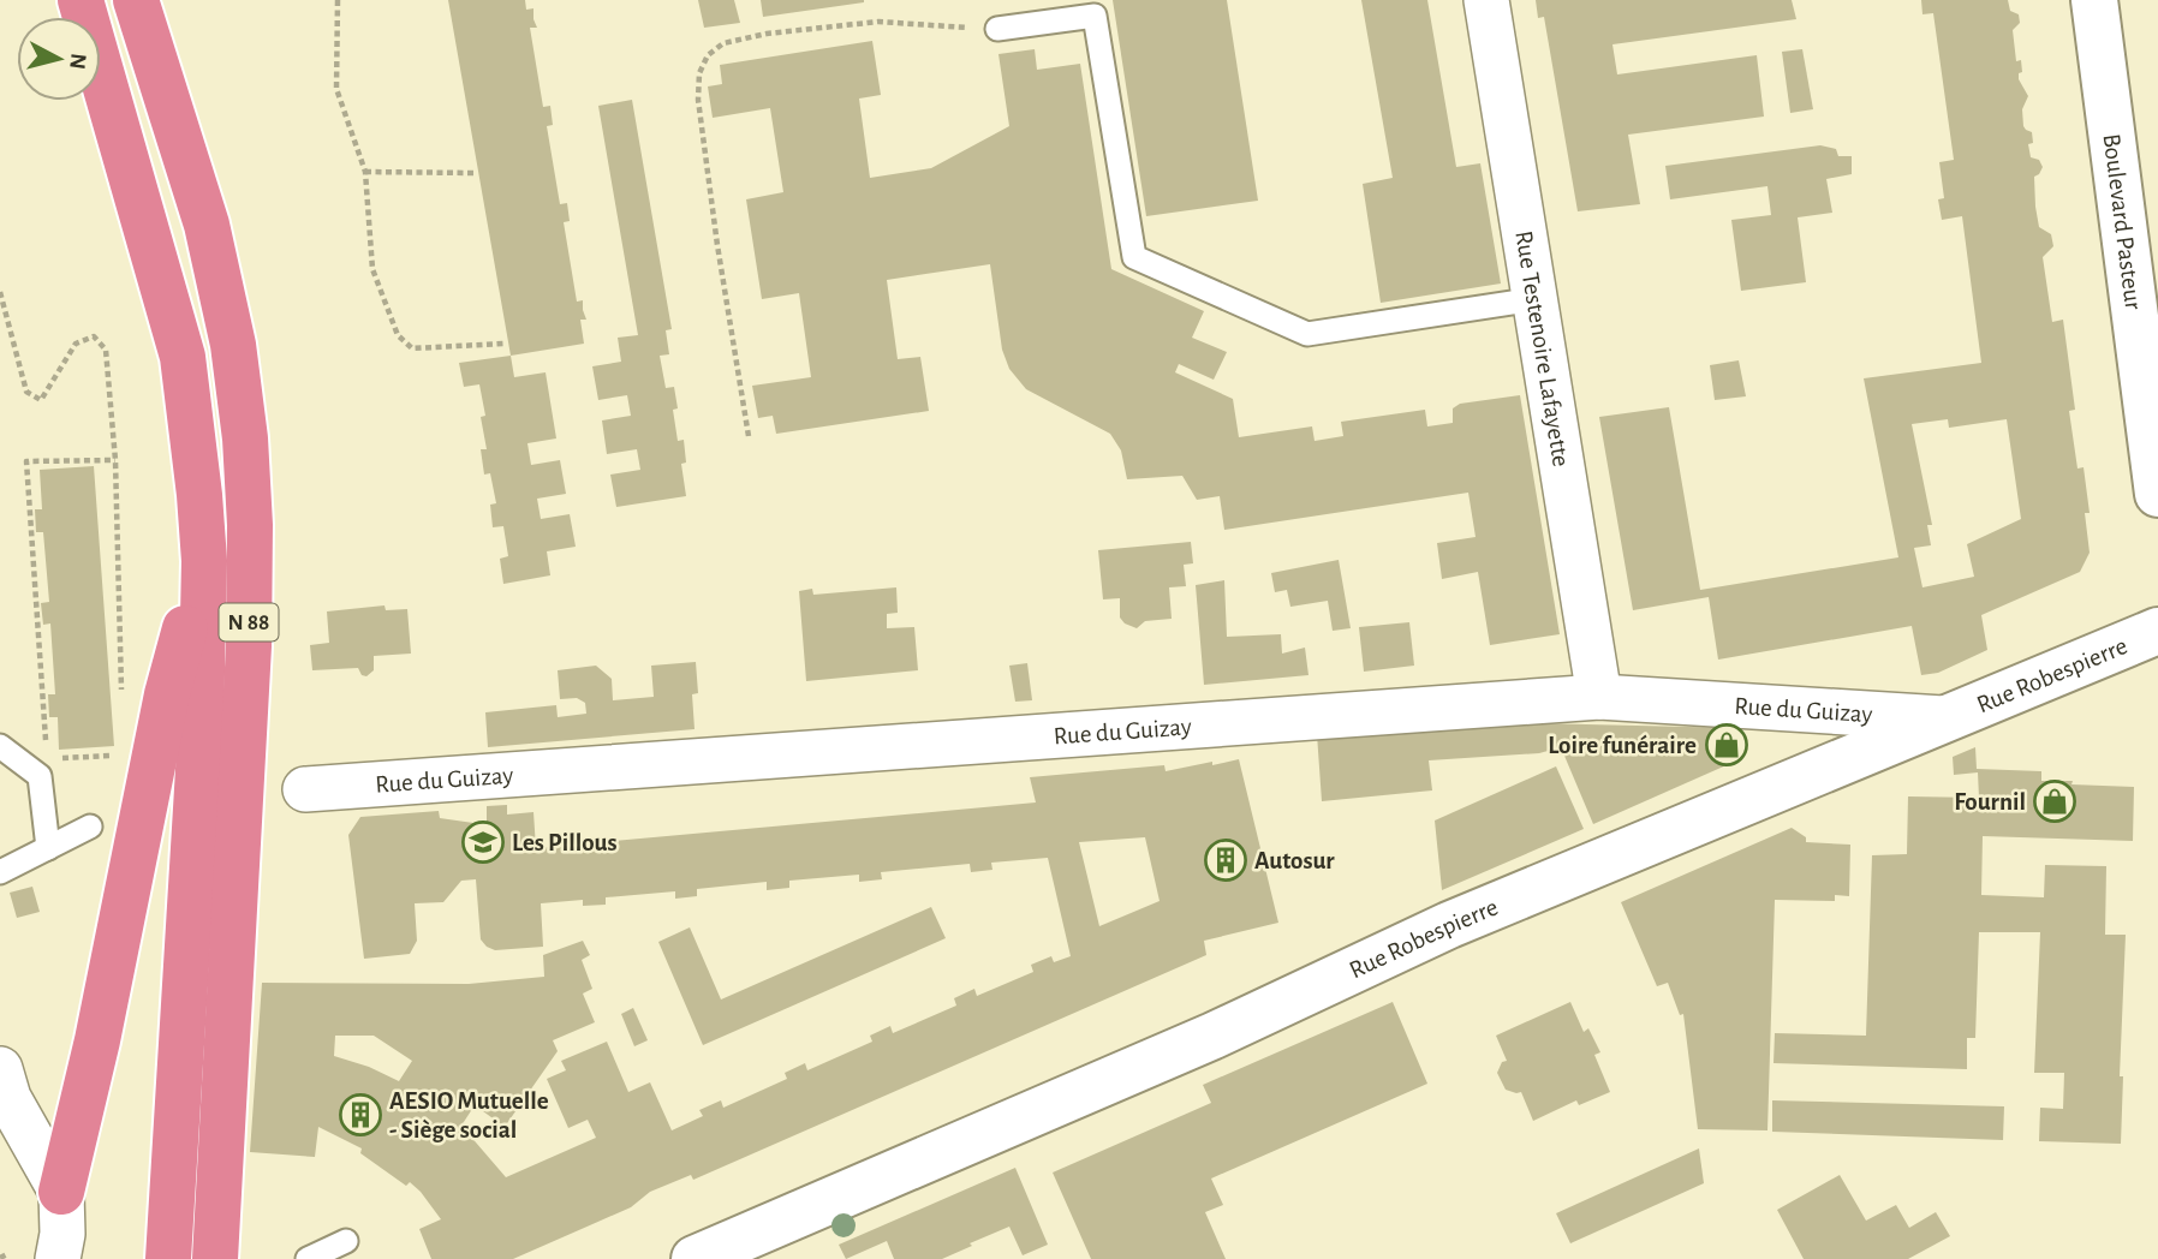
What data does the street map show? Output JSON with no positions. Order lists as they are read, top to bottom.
{
  "streets": {
    "highway": ["N 88"],
    "main road": ["Boulevard Pasteur", "Rue Robespierre"],
    "street": ["Rue Testenoire Lafayette", "Rue du Guizay"]
  },
  "crossings": [
    ["Rue Testenoire Lafayette", "Rue du Guizay"],
    ["Rue Robespierre", "Rue du Guizay"]
  ],
  "places": {
    "shop": ["Loire funéraire", "Fournil"],
    "school or university": ["Les Pillous"],
    "building": ["Autosur", "AESIO Mutuelle - Siège social"]
  },
  "north": "right"
}
